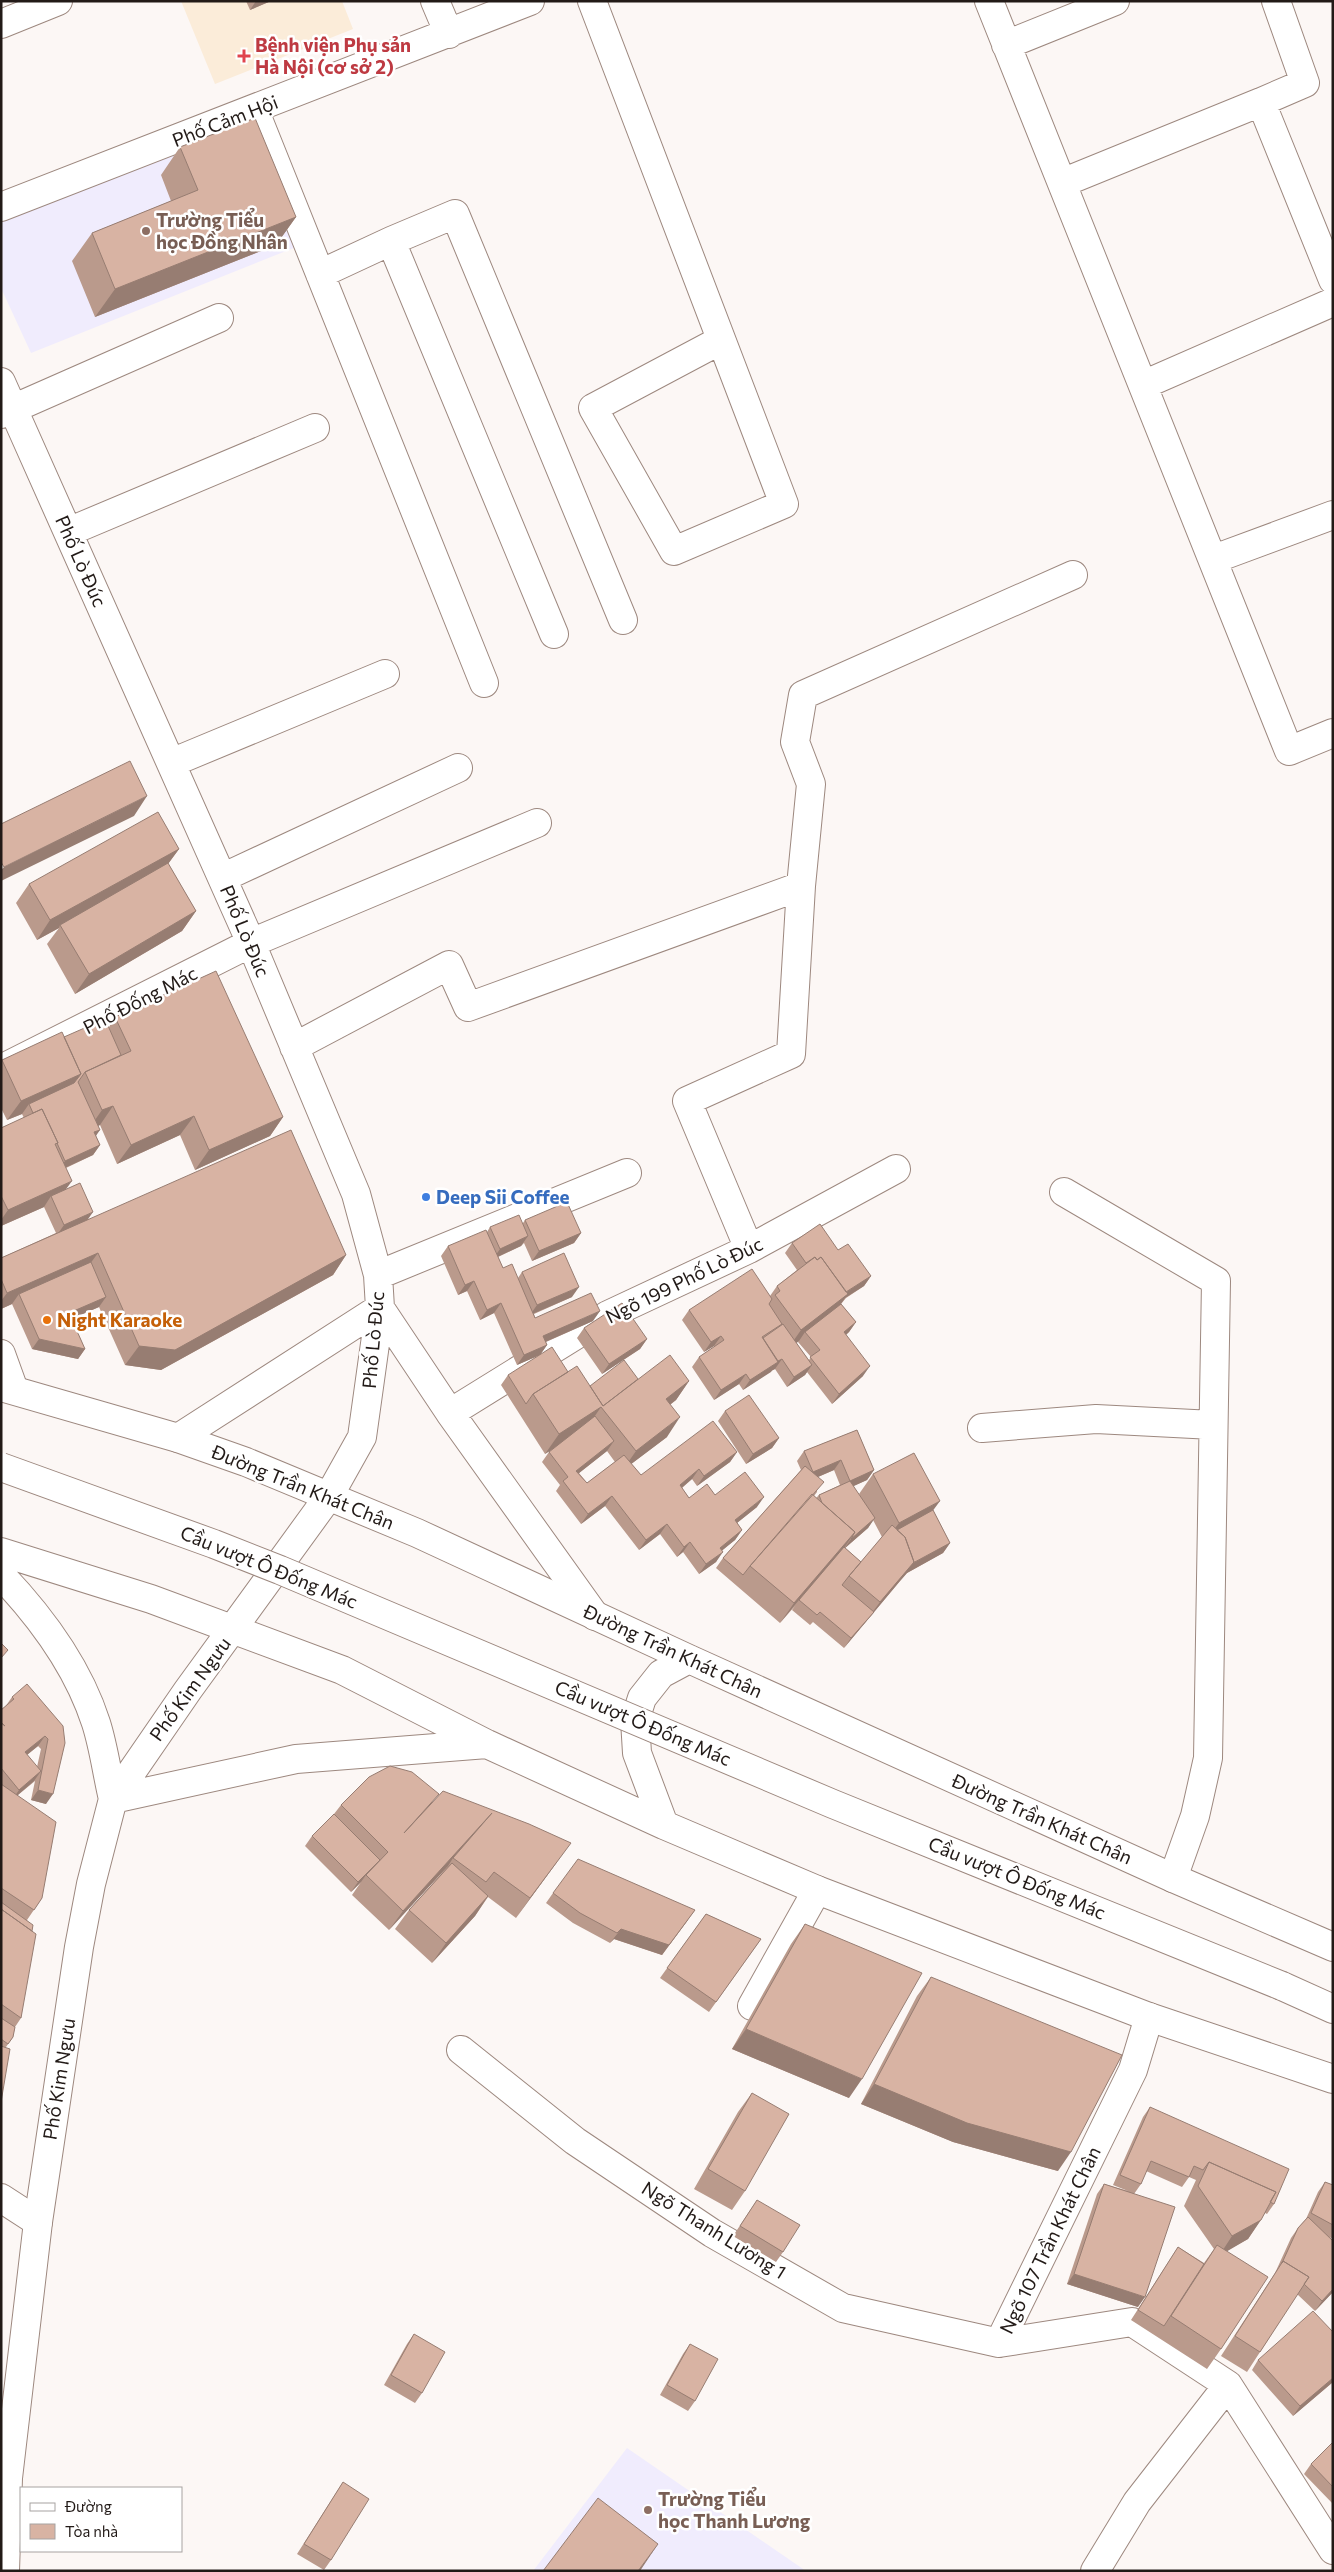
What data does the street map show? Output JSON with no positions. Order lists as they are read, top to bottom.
{
  "streets": {
    "main road": [
      "Phố Cảm Hội",
      "Phố Lò Đúc",
      "Phố Đống Mác",
      "Ngõ 199 Phố Lò Đúc",
      "Đường Trần Khát Chân",
      "Cầu vượt Ô Đống Mác",
      "Phố Kim Ngưu",
      "Ngõ Thanh Lương 1",
      "Ngõ 107 Trần Khát Chân"
    ]
  },
  "crossings": [
    ["Phố Lò Đúc", "Phố Đống Mác"],
    ["Phố Lò Đúc", "Đường Trần Khát Chân"],
    ["Phố Lò Đúc", "Phố Kim Ngưu"],
    ["Ngõ Thanh Lương 1", "Ngõ 107 Trần Khát Chân"]
  ],
  "places": {
    "health": ["Bệnh viện Phụ sản Hà Nội (cơ sở 2)"],
    "other": [
      "Trường Tiểu học Đồng Nhân",
      "Deep Sii Coffee",
      "Night Karaoke",
      "Trường Tiểu học Thanh Lương"
    ]
  },
  "legend": ["Đường", "Tòa nhà"]
}
